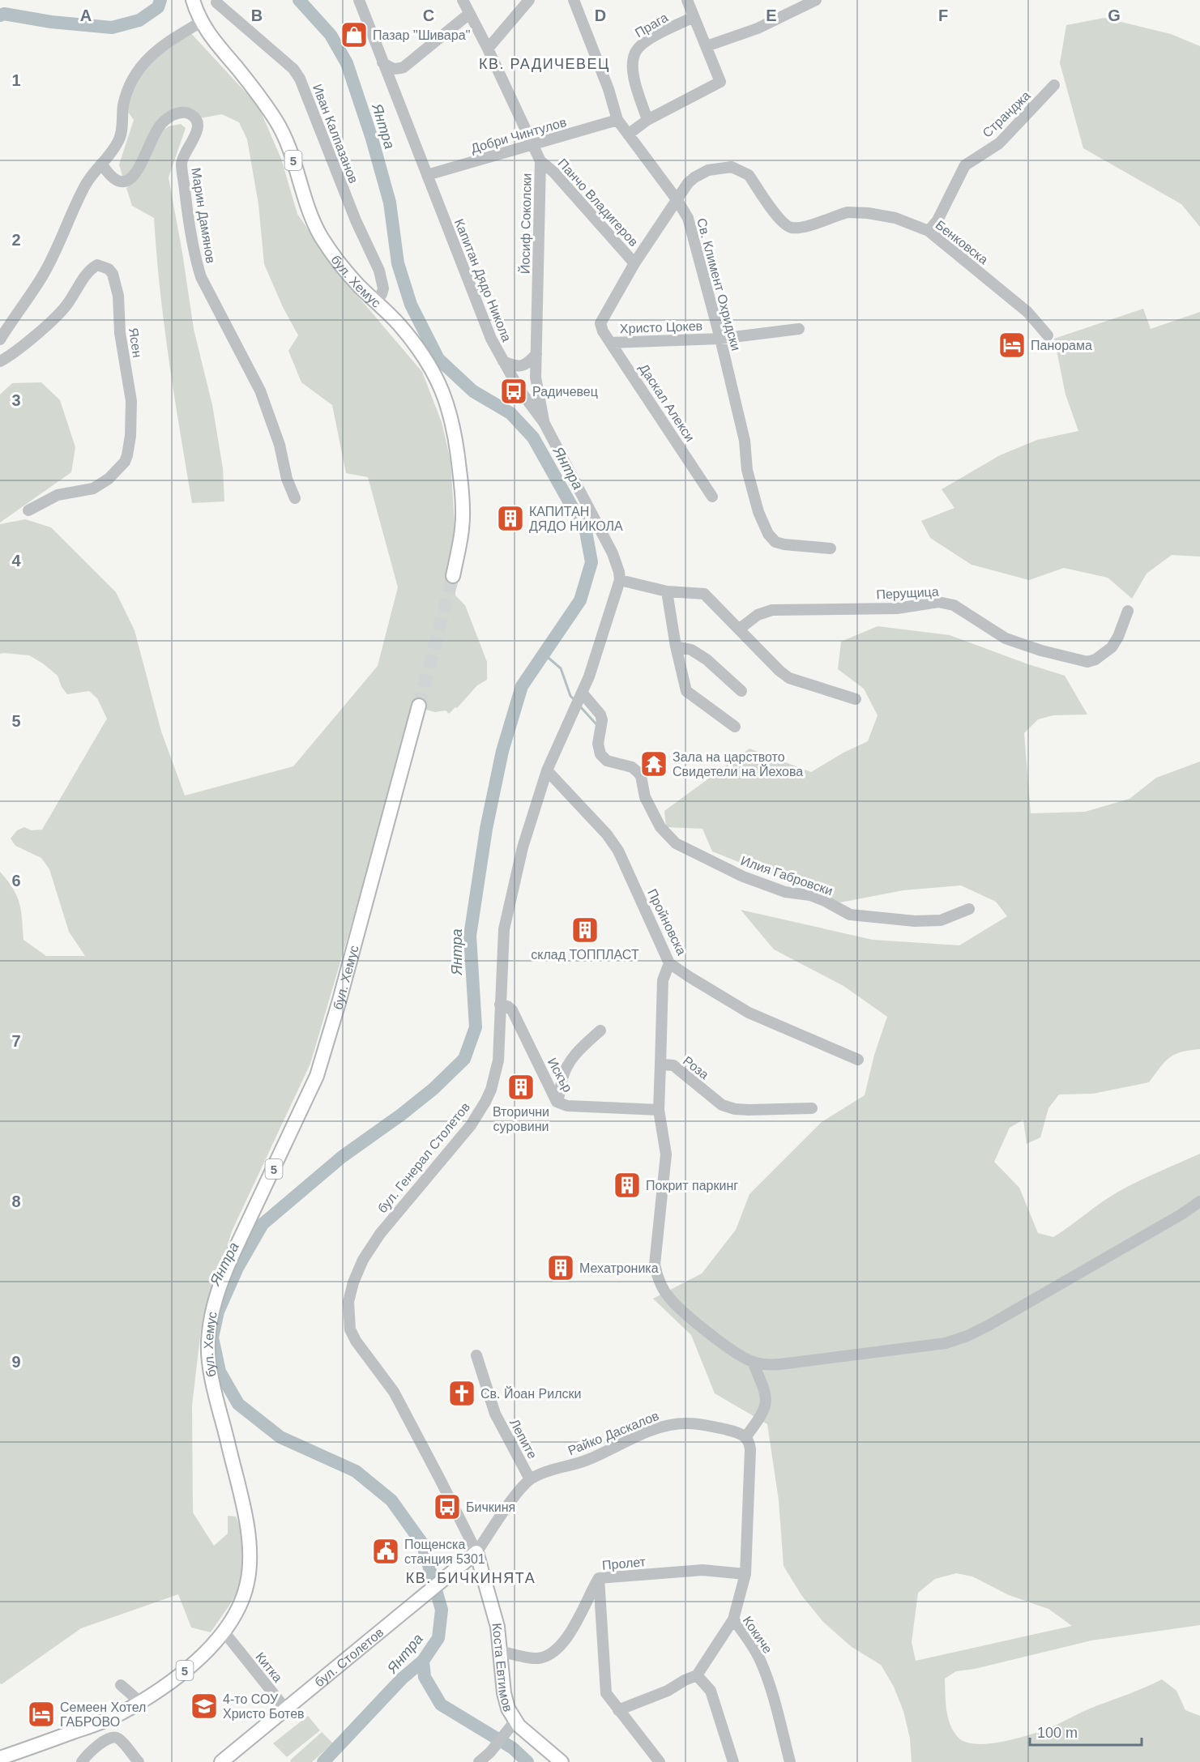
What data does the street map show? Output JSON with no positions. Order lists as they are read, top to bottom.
{
  "streets": {
    "main road": [
      "5",
      "бул. Хемус",
      "бул. Столетов",
      "Коста Евтимов"
    ],
    "street": [
      "Прага",
      "Странджа",
      "Иван Калпазанов",
      "Добри Чинтулов",
      "Панчо Владигеров",
      "Марин Дамянов",
      "Йосиф Соколски",
      "Бенковска",
      "Капитан Дядо Никола",
      "Св. Климент Охридски",
      "Христо Цокев",
      "Ясен",
      "Даскал Алекси",
      "Перущица",
      "Илия Габровски",
      "Пройновска",
      "Роза",
      "Искър",
      "бул. Генерал Столетов",
      "Райко Даскалов",
      "Лепите",
      "Пролет",
      "Кокиче",
      "Китка"
    ]
  },
  "crossings": [
    ["Странджа", "Бенковска"],
    ["Иван Калпазанов", "бул. Хемус"],
    ["Добри Чинтулов", "Йосиф Соколски"],
    ["Добри Чинтулов", "Капитан Дядо Никола"],
    ["Добри Чинтулов", "Св. Климент Охридски"],
    ["Панчо Владигеров", "Йосиф Соколски"],
    ["Панчо Владигеров", "Бенковска"],
    ["Йосиф Соколски", "Капитан Дядо Никола"],
    ["Бенковска", "Св. Климент Охридски"],
    ["Бенковска", "Даскал Алекси"],
    ["бул. Хемус", "Китка"],
    ["Св. Климент Охридски", "Христо Цокев"],
    ["Христо Цокев", "Даскал Алекси"],
    ["Илия Габровски", "бул. Генерал Столетов"],
    ["Пройновска", "Роза"],
    ["Пройновска", "бул. Генерал Столетов"],
    ["Искър", "бул. Генерал Столетов"],
    ["бул. Генерал Столетов", "Райко Даскалов"],
    ["бул. Генерал Столетов", "бул. Столетов"],
    ["бул. Генерал Столетов", "Коста Евтимов"],
    ["Райко Даскалов", "Лепите"],
    ["Райко Даскалов", "бул. Столетов"],
    ["Райко Даскалов", "Коста Евтимов"],
    ["Пролет", "Коста Евтимов"],
    ["бул. Столетов", "Китка"],
    ["бул. Столетов", "Коста Евтимов"]
  ],
  "districts": ["КВ. РАДИЧЕВЕЦ", "КВ. БИЧКИНЯТА"],
  "water": ["Янтра"],
  "places": {
    "shop": ["Пазар ''Шивара''"],
    "hotel": ["Панорама", "Семеен Хотел ГАБРОВО"],
    "bus stop": ["Радичевец", "Бичкиня"],
    "building": [
      "КАПИТАН ДЯДО НИКОЛА",
      "склад ТОППЛАСТ",
      "Вторични суровини",
      "Покрит паркинг",
      "Мехатроника"
    ],
    "temple": ["Зала на царството Свидетели на Йехова"],
    "church": ["Св. Йоан Рилски"],
    "public building": ["Пощенска станция 5301"],
    "school or university": ["4-то СОУ Христо Ботев"]
  },
  "scale_bar": "100 m",
  "grid": {
    "columns": [
      "A",
      "B",
      "C",
      "D",
      "E",
      "F",
      "G"
    ],
    "rows": [
      "1",
      "2",
      "3",
      "4",
      "5",
      "6",
      "7",
      "8",
      "9"
    ]
  }
}
